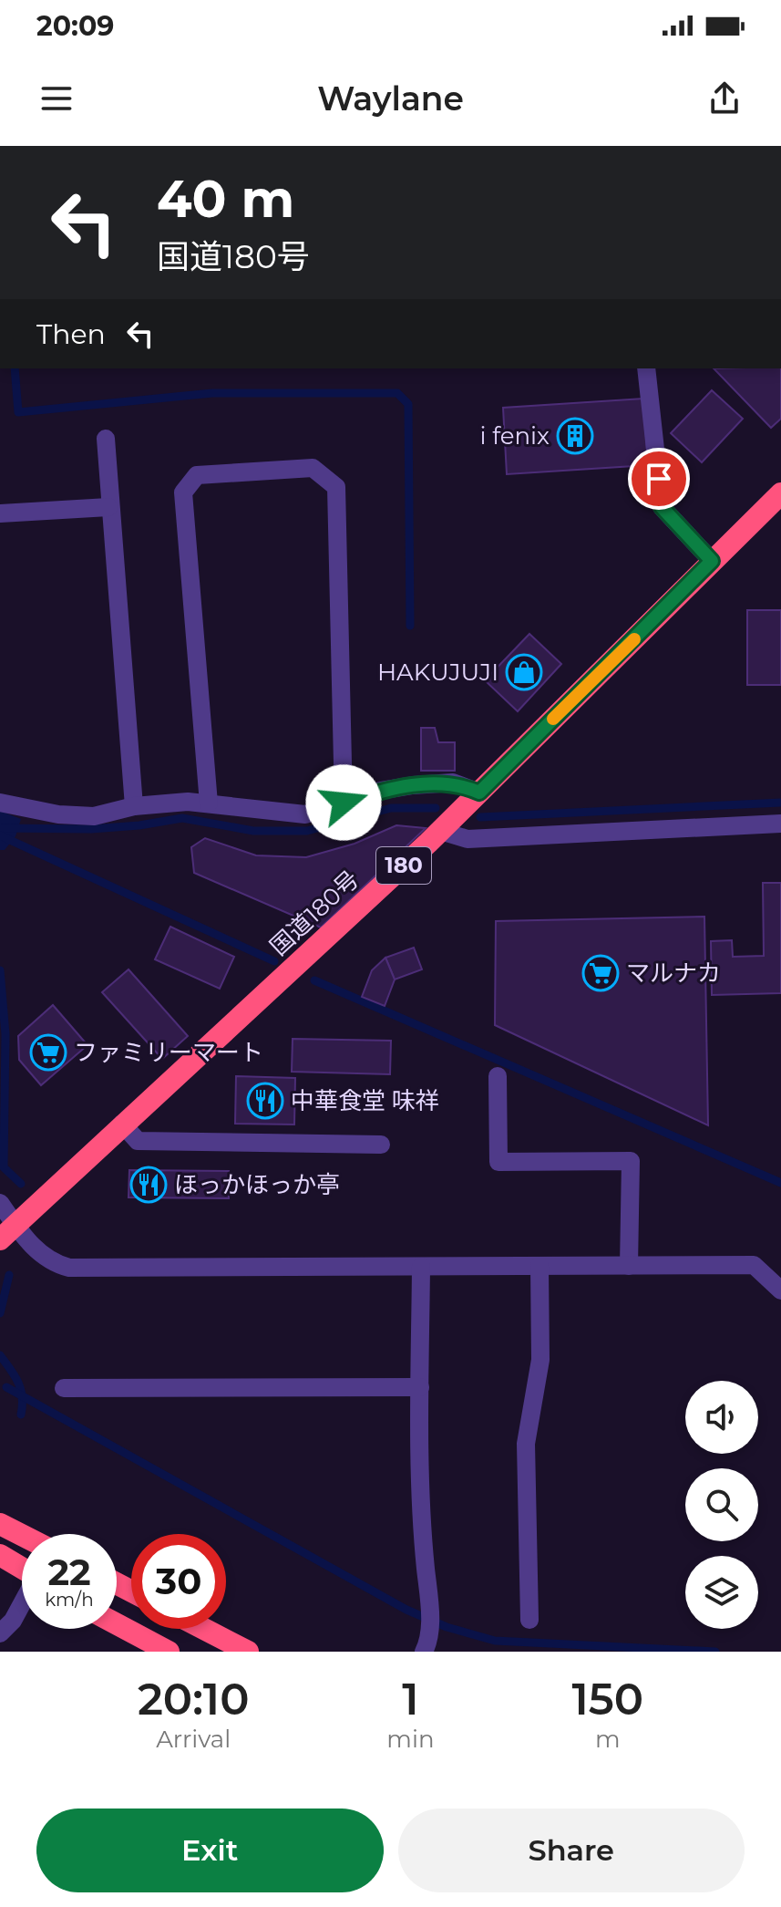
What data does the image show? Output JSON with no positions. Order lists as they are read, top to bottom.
{
  "streets": {
    "highway": ["180", "国道180号"]
  },
  "places": {
    "building": ["i fenix"],
    "shop": ["HAKUJUJI"],
    "supermarket": ["マルナカ", "ファミリーマート"],
    "restaurant": ["中華食堂 味祥", "ほっかほっか亭"]
  },
  "page": {
    "status": "20:09",
    "header": "Waylane",
    "turn": ["40 m", "国道180号"],
    "then": "Then",
    "speed": "22 km/h",
    "limit": "30",
    "eta": [
      "20:10",
      "Arrival",
      "1",
      "min",
      "150",
      "m"
    ],
    "buttons": ["Exit", "Share"]
  }
}
